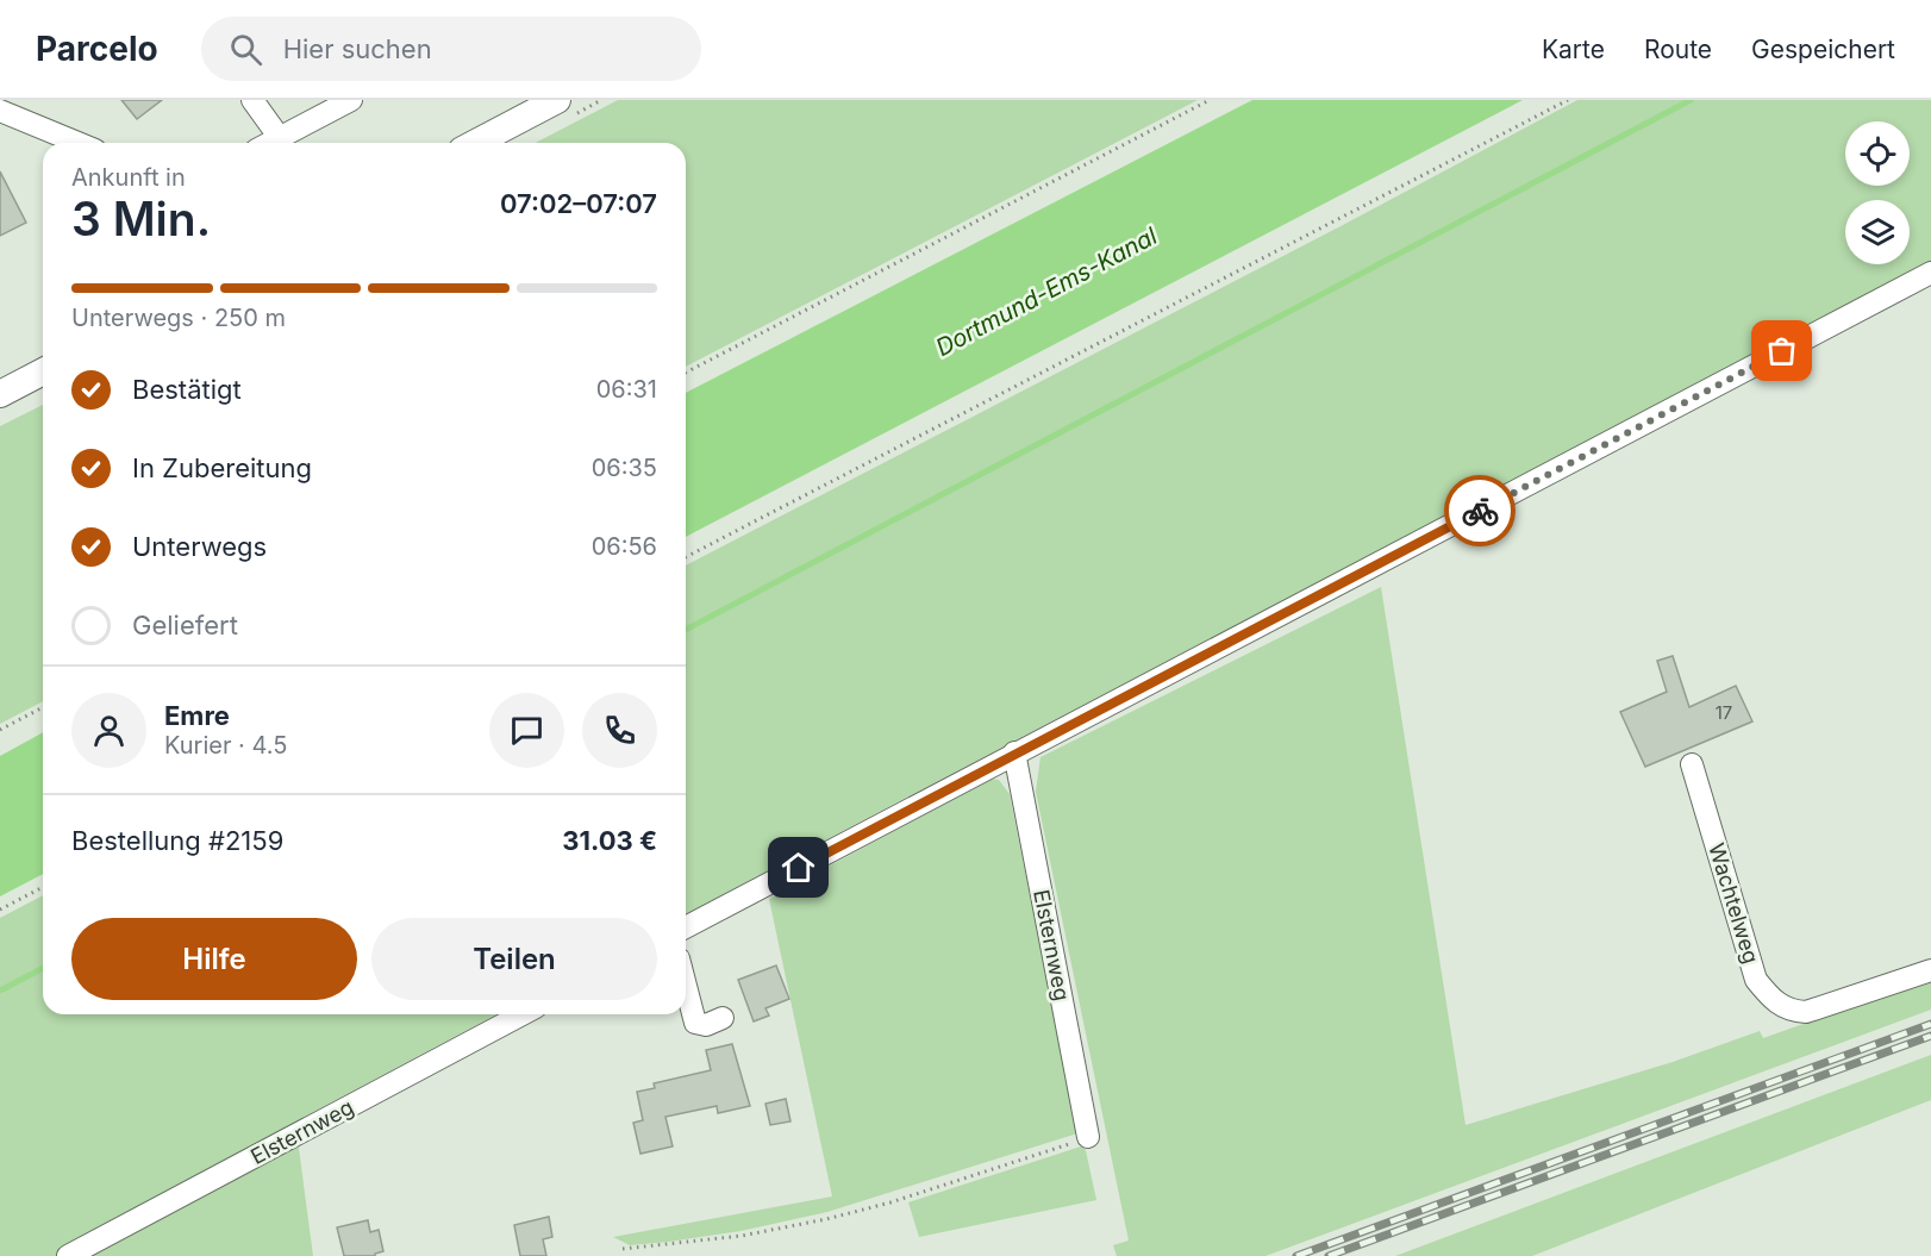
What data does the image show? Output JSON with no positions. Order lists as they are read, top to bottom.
{
  "streets": {
    "street": ["Wachtelweg", "Elsternweg"]
  },
  "water": ["Dortmund-Ems-Kanal"],
  "house_numbers": ["17"],
  "page": {
    "header": "Parcelo",
    "search": "Hier suchen",
    "nav": ["Karte", "Route", "Gespeichert"],
    "heading": ["3 Min.", "Ankunft in", "07:02–07:07"],
    "panel": [
      "Emre",
      "Kurier · 4.5",
      "Bestellung #2159",
      "31.03 €"
    ],
    "bar": "Unterwegs · 250 m",
    "list": [
      ["Bestätigt", "06:31"],
      ["In Zubereitung", "06:35"],
      ["Unterwegs", "06:56"],
      "Geliefert"
    ],
    "buttons": ["Hilfe", "Teilen"]
  }
}
